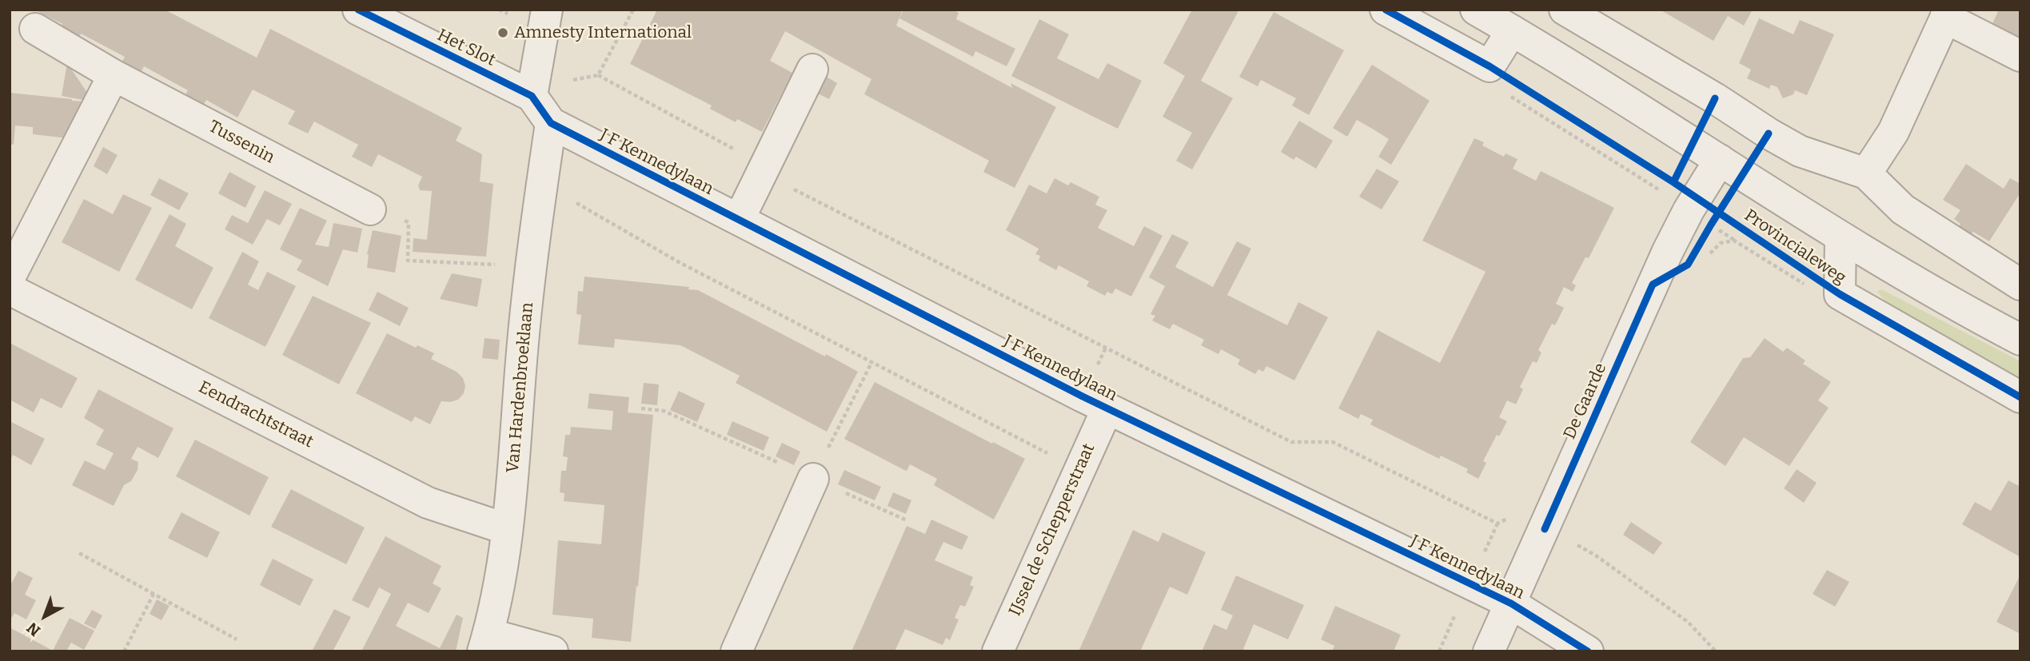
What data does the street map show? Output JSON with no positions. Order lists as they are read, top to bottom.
{
  "streets": {
    "street": [
      "Het Slot",
      "Tussenin",
      "J F Kennedylaan",
      "Provincialeweg",
      "Van Hardenbroeklaan",
      "De Gaarde",
      "Eendrachtstraat",
      "IJssel de Schepperstraat"
    ]
  },
  "crossings": [
    ["Het Slot", "J F Kennedylaan"],
    ["J F Kennedylaan", "Van Hardenbroeklaan"],
    ["J F Kennedylaan", "De Gaarde"],
    ["J F Kennedylaan", "IJssel de Schepperstraat"],
    ["Provincialeweg", "De Gaarde"],
    ["Van Hardenbroeklaan", "Eendrachtstraat"]
  ],
  "places": ["Amnesty International"],
  "north": "bottom left"
}
